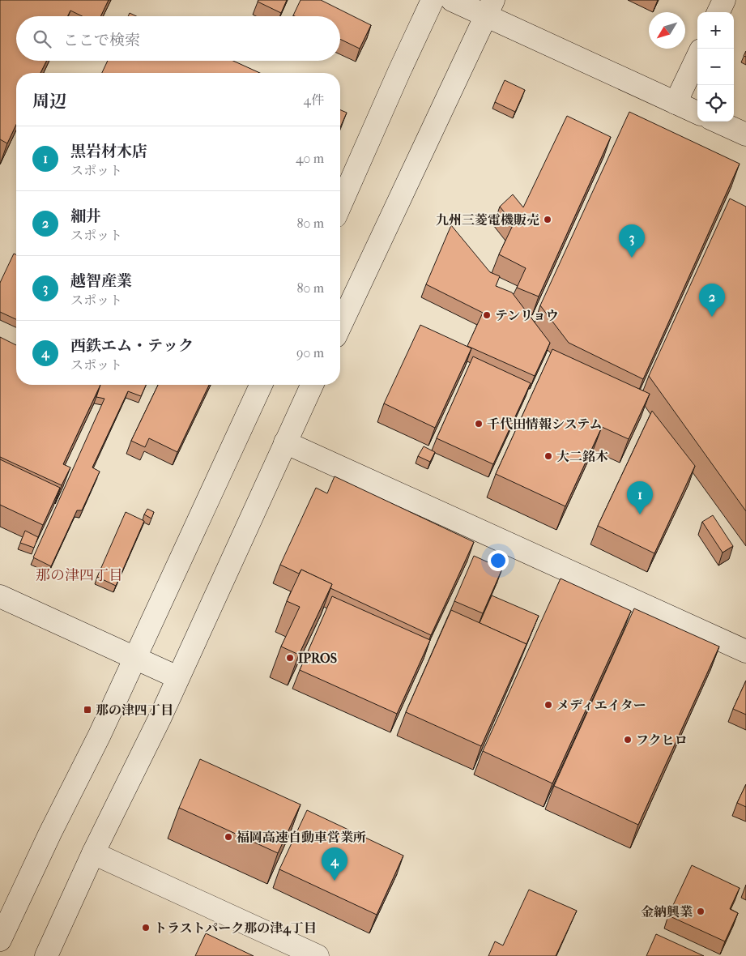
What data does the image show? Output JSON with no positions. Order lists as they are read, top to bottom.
{
  "districts": ["那の津四丁目"],
  "places": {
    "other": [
      "九州三菱電機販売",
      "テンリョウ",
      "千代田情報システム",
      "大二銘木",
      "IPROS",
      "メディエイター",
      "フクヒロ",
      "福岡高速自動車営業所",
      "金納興業",
      "トラストパーク那の津4丁目"
    ],
    "transit": ["那の津四丁目"]
  },
  "north": "bottom left",
  "page": {
    "map_buttons": ["+", "−"],
    "search": "ここで検索",
    "heading": ["周辺", "4件"],
    "list": [
      {
        "mark": "1",
        "name": "黒岩材木店",
        "note": "スポット",
        "value": "40 m"
      },
      {
        "mark": "2",
        "name": "細井",
        "note": "スポット",
        "value": "80 m"
      },
      {
        "mark": "3",
        "name": "越智産業",
        "note": "スポット",
        "value": "80 m"
      },
      {
        "mark": "4",
        "name": "西鉄エム・テック",
        "note": "スポット",
        "value": "90 m"
      }
    ],
    "pins": [
      "3",
      "2",
      "1",
      "4"
    ]
  }
}
